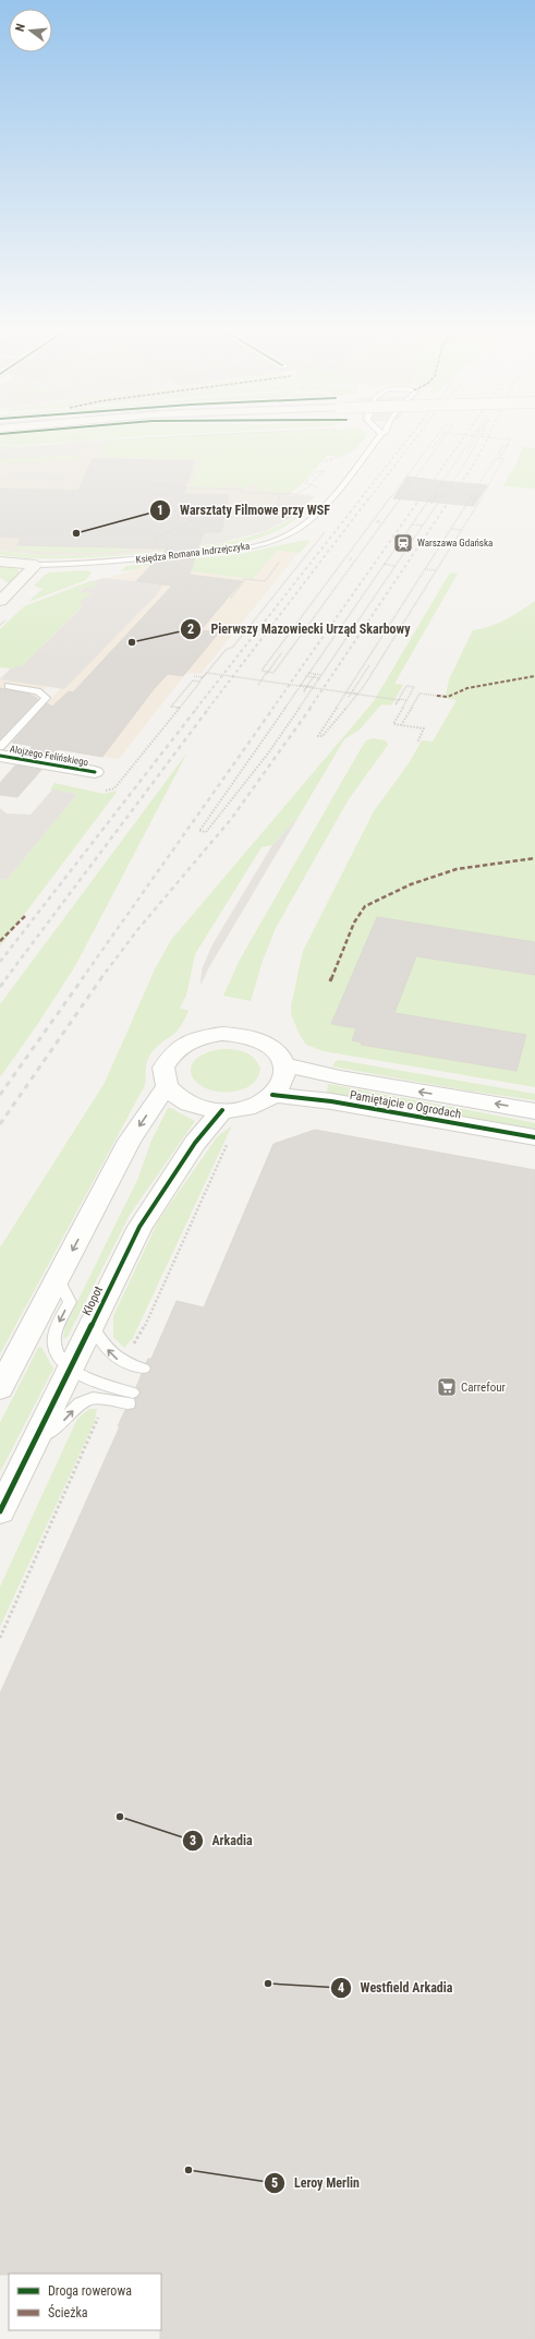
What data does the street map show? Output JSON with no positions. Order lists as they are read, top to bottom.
{
  "streets": {
    "street": ["Alojzego Felińskiego", "Pamiętajcie o Ogrodach", "Kłopot"],
    "lane": ["Księdza Romana Indrzejczyka"]
  },
  "crossings": [
    ["Pamiętajcie o Ogrodach", "Kłopot"]
  ],
  "places": {
    "other": [
      "Warsztaty Filmowe przy WSF",
      "Pierwszy Mazowiecki Urząd Skarbowy",
      "Arkadia",
      "Westfield Arkadia",
      "Leroy Merlin"
    ],
    "station": ["Warszawa Gdańska"],
    "supermarket": ["Carrefour"]
  },
  "legend": ["Droga rowerowa", "Ścieżka"],
  "north": "left"
}
